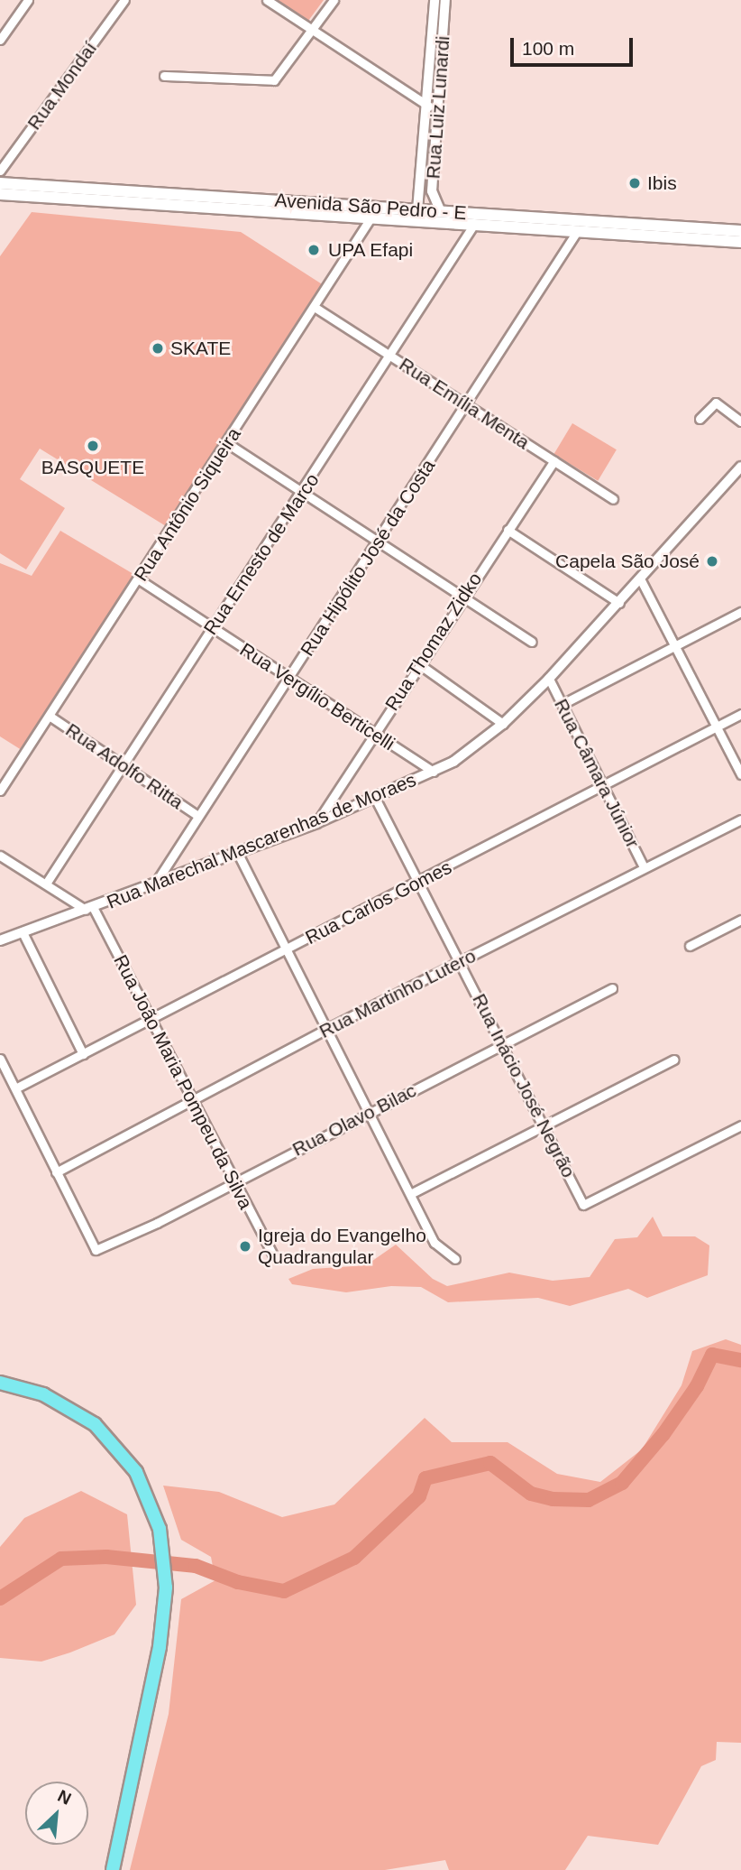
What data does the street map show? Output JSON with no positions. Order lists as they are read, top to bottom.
{
  "streets": {
    "main road": ["Avenida São Pedro - E"],
    "street": [
      "Rua Mondaí",
      "Rua Luiz Lunardi",
      "Rua Emília Menta",
      "Rua Antônio Siqueira",
      "Rua Ernesto de Marco",
      "Rua Hipólito José da Costa",
      "Rua Thomaz Zidko",
      "Rua Vergílio Berticelli",
      "Rua Adolfo Ritta",
      "Rua Câmara Júnior",
      "Rua Marechal Mascarenhas de Moraes",
      "Rua Carlos Gomes",
      "Rua Martinho Lutero",
      "Rua João Maria Pompeu da Silva",
      "Rua Inácio José Negrão",
      "Rua Olavo Bilac"
    ]
  },
  "crossings": [
    ["Rua Luiz Lunardi", "Avenida São Pedro - E"],
    ["Avenida São Pedro - E", "Rua Antônio Siqueira"],
    ["Avenida São Pedro - E", "Rua Ernesto de Marco"],
    ["Avenida São Pedro - E", "Rua Hipólito José da Costa"],
    ["Rua Emília Menta", "Rua Antônio Siqueira"],
    ["Rua Emília Menta", "Rua Ernesto de Marco"],
    ["Rua Emília Menta", "Rua Hipólito José da Costa"],
    ["Rua Emília Menta", "Rua Thomaz Zidko"],
    ["Rua Antônio Siqueira", "Rua Vergílio Berticelli"],
    ["Rua Antônio Siqueira", "Rua Adolfo Ritta"],
    ["Rua Ernesto de Marco", "Rua Vergílio Berticelli"],
    ["Rua Ernesto de Marco", "Rua Adolfo Ritta"],
    ["Rua Hipólito José da Costa", "Rua Vergílio Berticelli"],
    ["Rua Hipólito José da Costa", "Rua Adolfo Ritta"],
    ["Rua Hipólito José da Costa", "Rua Marechal Mascarenhas de Moraes"],
    ["Rua Thomaz Zidko", "Rua Vergílio Berticelli"],
    ["Rua Thomaz Zidko", "Rua Marechal Mascarenhas de Moraes"],
    ["Rua Vergílio Berticelli", "Rua Marechal Mascarenhas de Moraes"],
    ["Rua Câmara Júnior", "Rua Marechal Mascarenhas de Moraes"],
    ["Rua Câmara Júnior", "Rua Carlos Gomes"],
    ["Rua Câmara Júnior", "Rua Martinho Lutero"],
    ["Rua Marechal Mascarenhas de Moraes", "Rua João Maria Pompeu da Silva"],
    ["Rua Marechal Mascarenhas de Moraes", "Rua Inácio José Negrão"],
    ["Rua Carlos Gomes", "Rua João Maria Pompeu da Silva"],
    ["Rua Carlos Gomes", "Rua Inácio José Negrão"],
    ["Rua Martinho Lutero", "Rua João Maria Pompeu da Silva"],
    ["Rua Martinho Lutero", "Rua Inácio José Negrão"],
    ["Rua Martinho Lutero", "Rua Olavo Bilac"],
    ["Rua João Maria Pompeu da Silva", "Rua Olavo Bilac"],
    ["Rua Inácio José Negrão", "Rua Olavo Bilac"]
  ],
  "places": [
    "Ibis",
    "UPA Efapi",
    "SKATE",
    "BASQUETE",
    "Capela São José",
    "Igreja do Evangelho Quadrangular"
  ],
  "scale_bar": "100 m",
  "north": "top right"
}
